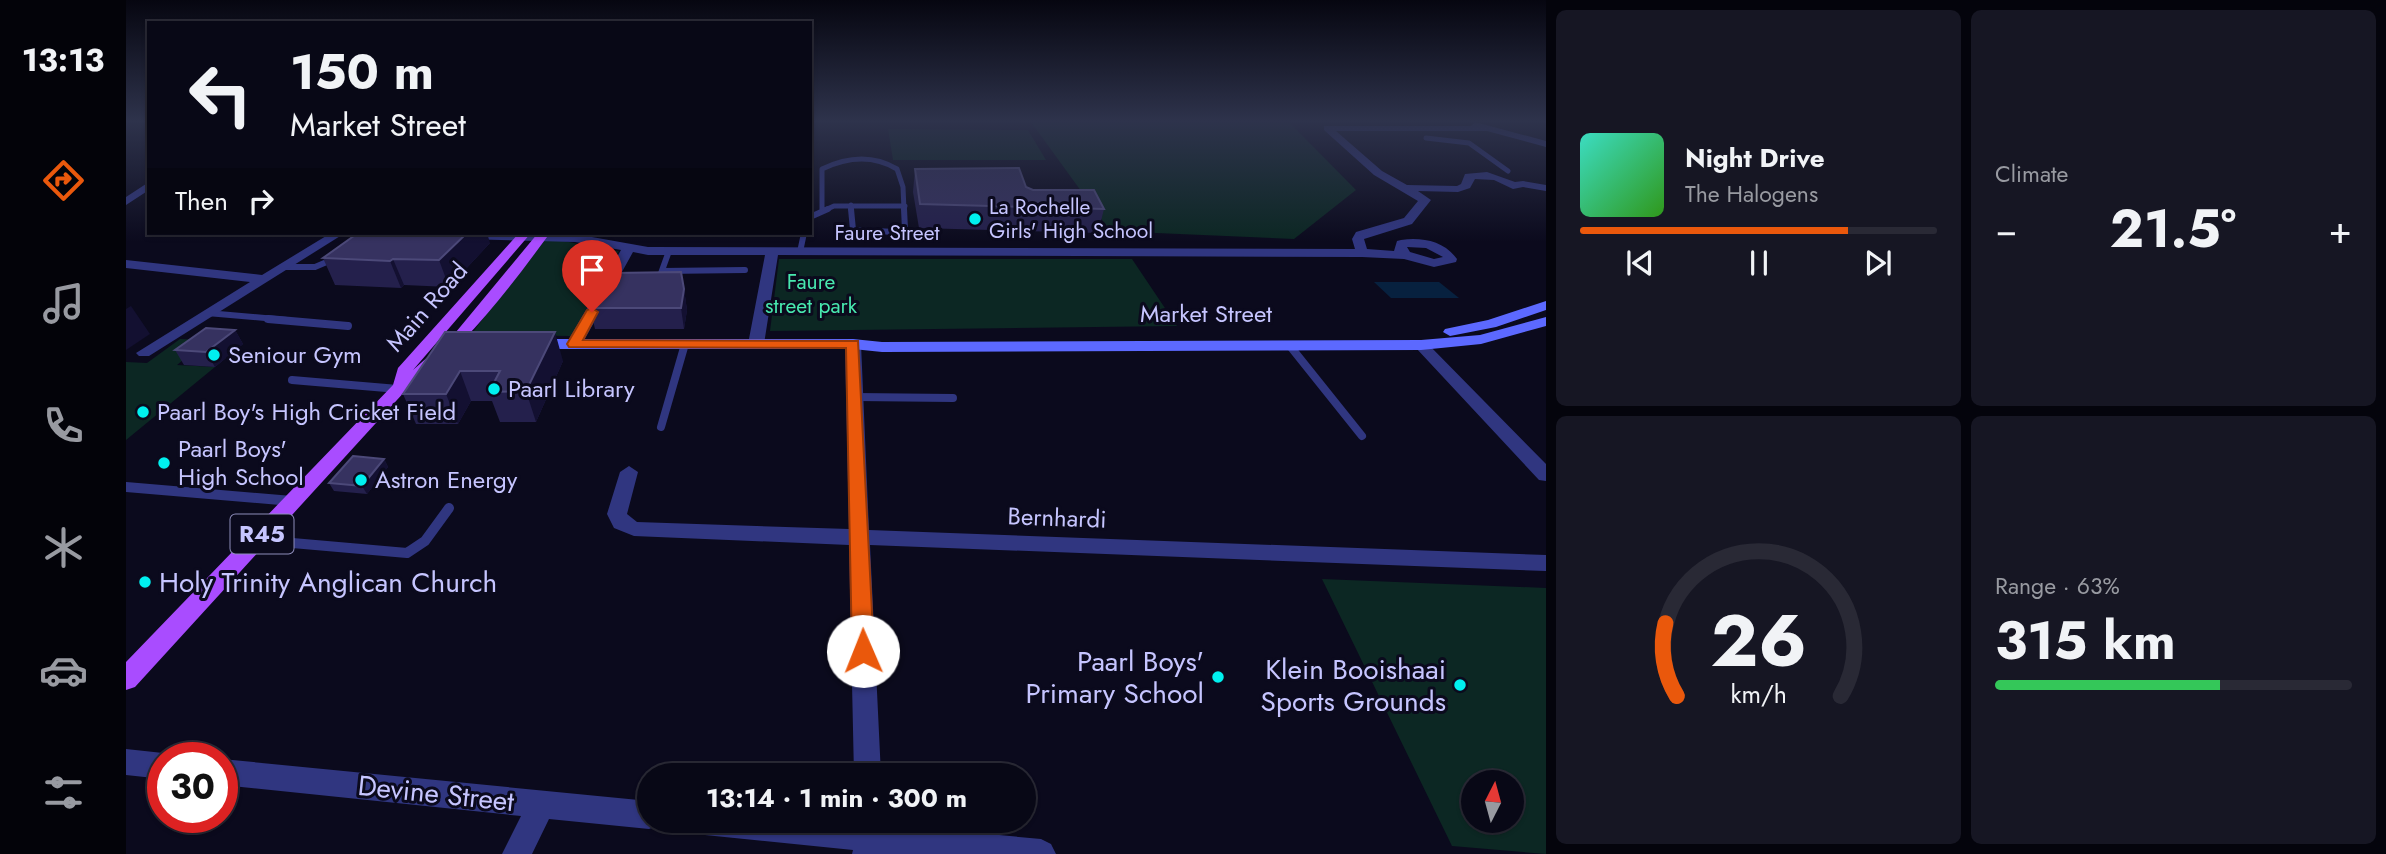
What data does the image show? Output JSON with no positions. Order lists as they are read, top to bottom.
{
  "streets": {
    "main road": ["Main Road", "Market Street", "R45"],
    "street": ["Faure Street", "Bernhardi", "Devine Street"]
  },
  "crossings": [
    ["Faure Street", "Main Road"]
  ],
  "parks": ["Faure street park"],
  "places": [
    "La Rochelle Girls' High School",
    "Seniour Gym",
    "Paarl Library",
    "Paarl Boy's High Cricket Field",
    "Paarl Boys' High School",
    "Astron Energy",
    "Holy Trinity Anglican Church",
    "Paarl Boys' Primary School",
    "Klein Booishaai Sports Grounds"
  ],
  "north": "top",
  "page": {
    "tabs": "13:13",
    "tile": [
      "Climate",
      ["Range · 63%", "315 km"]
    ],
    "turn": ["150 m", "Market Street"],
    "song": ["Night Drive", "The Halogens"],
    "then": "Then",
    "heat": ["−", "21.5°", "+"],
    "limit": "30",
    "trip": "13:14 · 1 min · 300 m",
    "gauge": ["26", "km/h"]
  }
}
